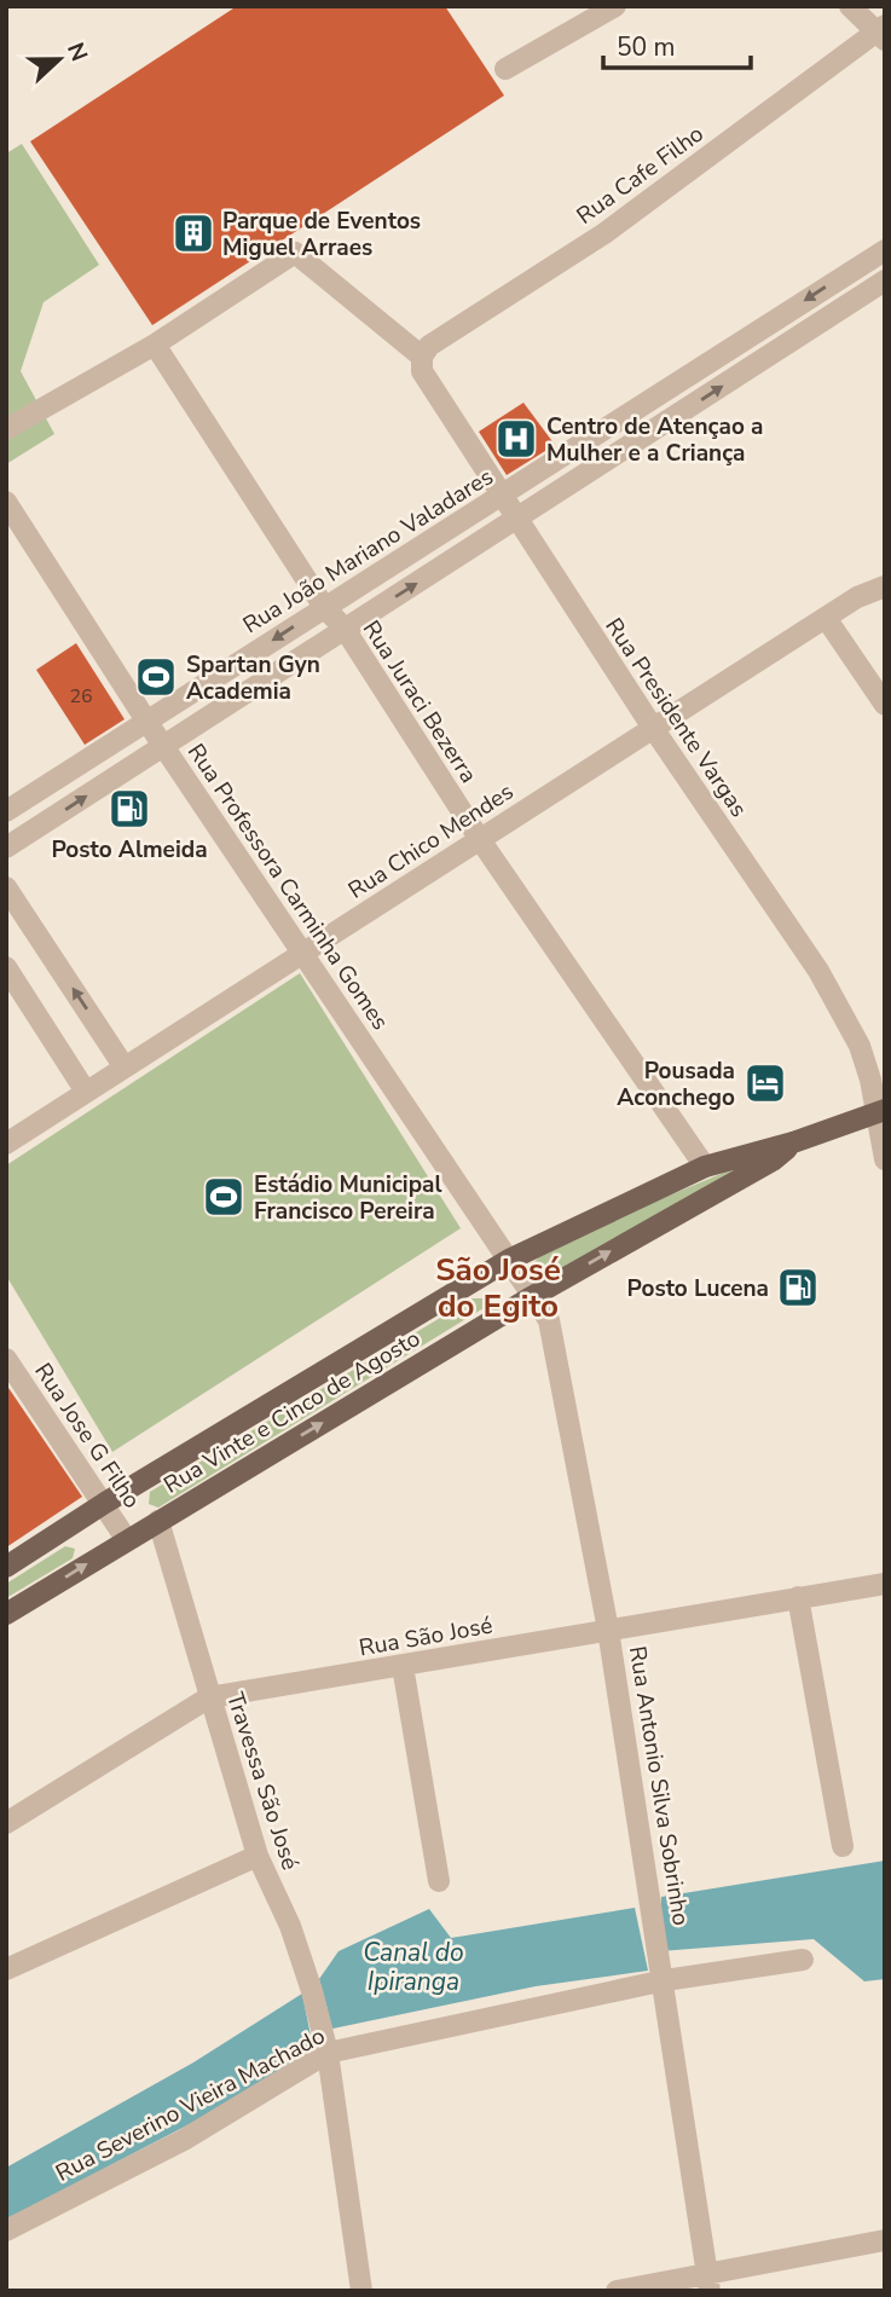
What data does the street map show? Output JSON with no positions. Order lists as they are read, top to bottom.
{
  "streets": {
    "main road": ["Rua Vinte e Cinco de Agosto"],
    "street": [
      "Rua Cafe Filho",
      "Rua João Mariano Valadares",
      "Rua Juraci Bezerra",
      "Rua Presidente Vargas",
      "Rua Chico Mendes",
      "Rua Professora Carminha Gomes",
      "Rua Jose G Filho",
      "Rua São José",
      "Travessa São José",
      "Rua Antonio Silva Sobrinho",
      "Rua Severino Vieira Machado"
    ]
  },
  "crossings": [
    ["Rua Cafe Filho", "Rua Presidente Vargas"],
    ["Rua João Mariano Valadares", "Rua Juraci Bezerra"],
    ["Rua João Mariano Valadares", "Rua Presidente Vargas"],
    ["Rua João Mariano Valadares", "Rua Professora Carminha Gomes"],
    ["Rua Juraci Bezerra", "Rua Chico Mendes"],
    ["Rua Juraci Bezerra", "Rua Vinte e Cinco de Agosto"],
    ["Rua Presidente Vargas", "Rua Chico Mendes"],
    ["Rua Chico Mendes", "Rua Professora Carminha Gomes"],
    ["Rua Professora Carminha Gomes", "Rua Vinte e Cinco de Agosto"],
    ["Rua Professora Carminha Gomes", "Rua Antonio Silva Sobrinho"],
    ["Rua Vinte e Cinco de Agosto", "Rua Jose G Filho"],
    ["Rua Vinte e Cinco de Agosto", "Travessa São José"],
    ["Rua Vinte e Cinco de Agosto", "Rua Antonio Silva Sobrinho"],
    ["Rua São José", "Travessa São José"],
    ["Rua São José", "Rua Antonio Silva Sobrinho"],
    ["Travessa São José", "Rua Severino Vieira Machado"],
    ["Rua Antonio Silva Sobrinho", "Rua Severino Vieira Machado"]
  ],
  "districts": ["São José do Egito"],
  "water": ["Canal do Ipiranga"],
  "places": {
    "building": ["Parque de Eventos Miguel Arraes"],
    "hospital": ["Centro de Atençao a Mulher e a Criança"],
    "sports": ["Spartan Gyn Academia", "Estádio Municipal Francisco Pereira"],
    "fuel station": ["Posto Almeida", "Posto Lucena"],
    "hotel": ["Pousada Aconchego"]
  },
  "house_numbers": ["26"],
  "scale_bar": "50 m",
  "north": "right"
}
